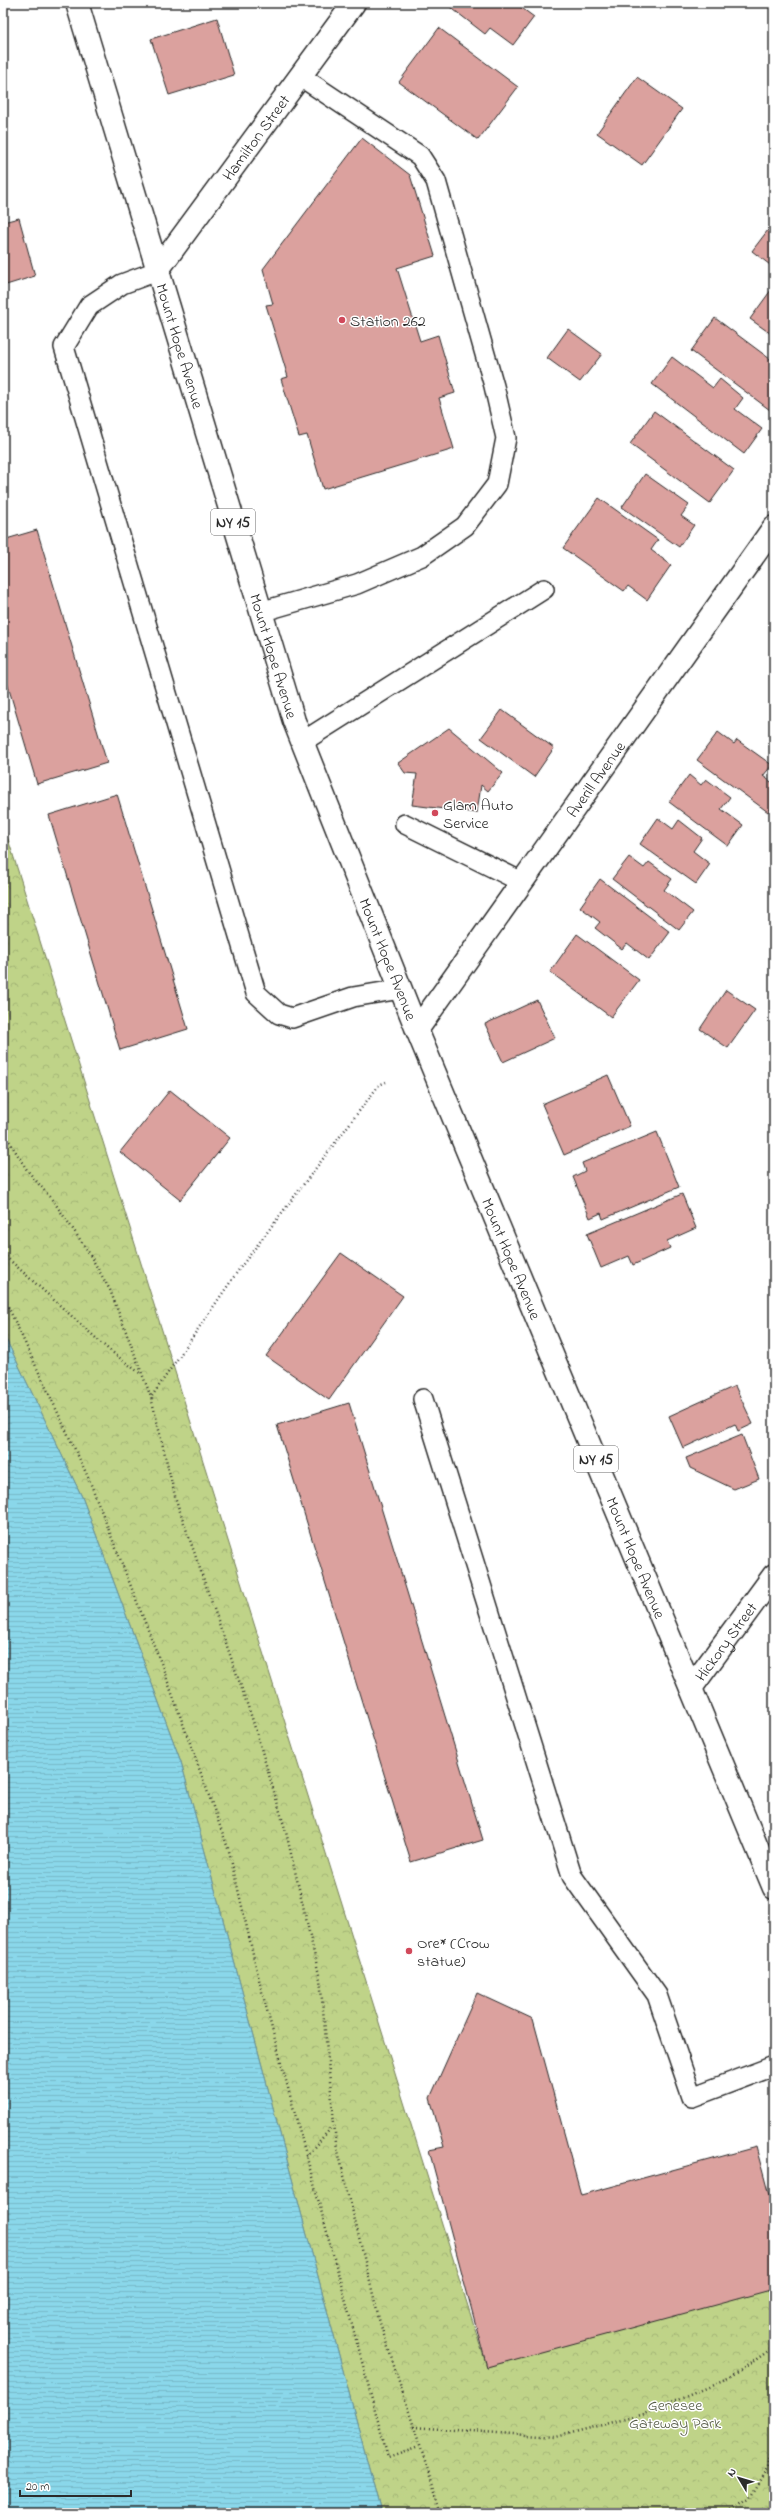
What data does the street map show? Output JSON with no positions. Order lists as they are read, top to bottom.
{
  "streets": {
    "main road": [
      "Hamilton Street",
      "Mount Hope Avenue",
      "NY 15",
      "Averill Avenue",
      "Hickory Street"
    ]
  },
  "crossings": [
    ["Hamilton Street", "Mount Hope Avenue"],
    ["Mount Hope Avenue", "Averill Avenue"],
    ["Mount Hope Avenue", "Hickory Street"]
  ],
  "parks": ["Genesee Gateway Park"],
  "places": ["Station 262", "Glam Auto Service", "Ore* (Crow statue)"],
  "scale_bar": "20 m",
  "north": "top left"
}
